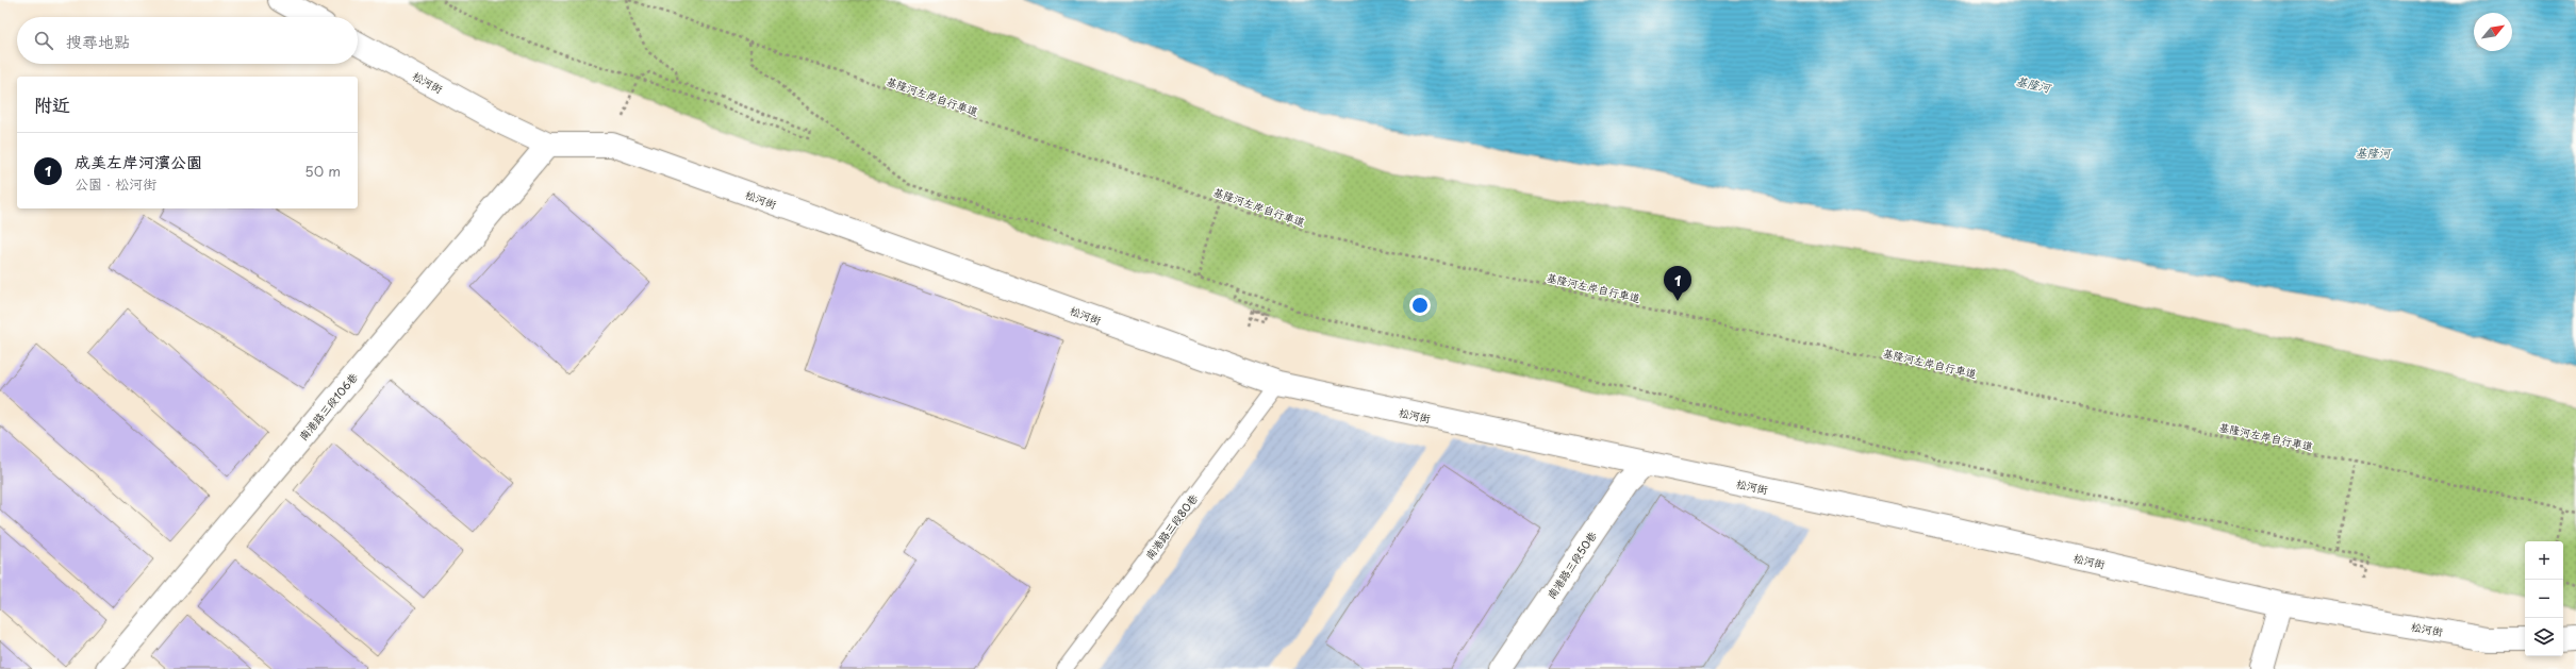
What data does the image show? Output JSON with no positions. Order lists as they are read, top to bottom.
{
  "streets": {
    "street": ["松河街", "南港路三段106巷", "南港路三段50巷"],
    "lane": ["南港路三段80巷"],
    "path": ["基隆河左岸自行車道"]
  },
  "crossings": [
    ["松河街", "南港路三段106巷"],
    ["松河街", "南港路三段80巷"],
    ["松河街", "南港路三段50巷"]
  ],
  "water": ["基隆河"],
  "north": "top right",
  "page": {
    "search": "搜尋地點",
    "heading": "附近",
    "list": [
      {
        "mark": "1",
        "name": "成美左岸河濱公園",
        "note": "公園 · 松河街",
        "value": "50 m"
      }
    ],
    "pins": "1",
    "map_buttons": ["+", "−"]
  }
}
